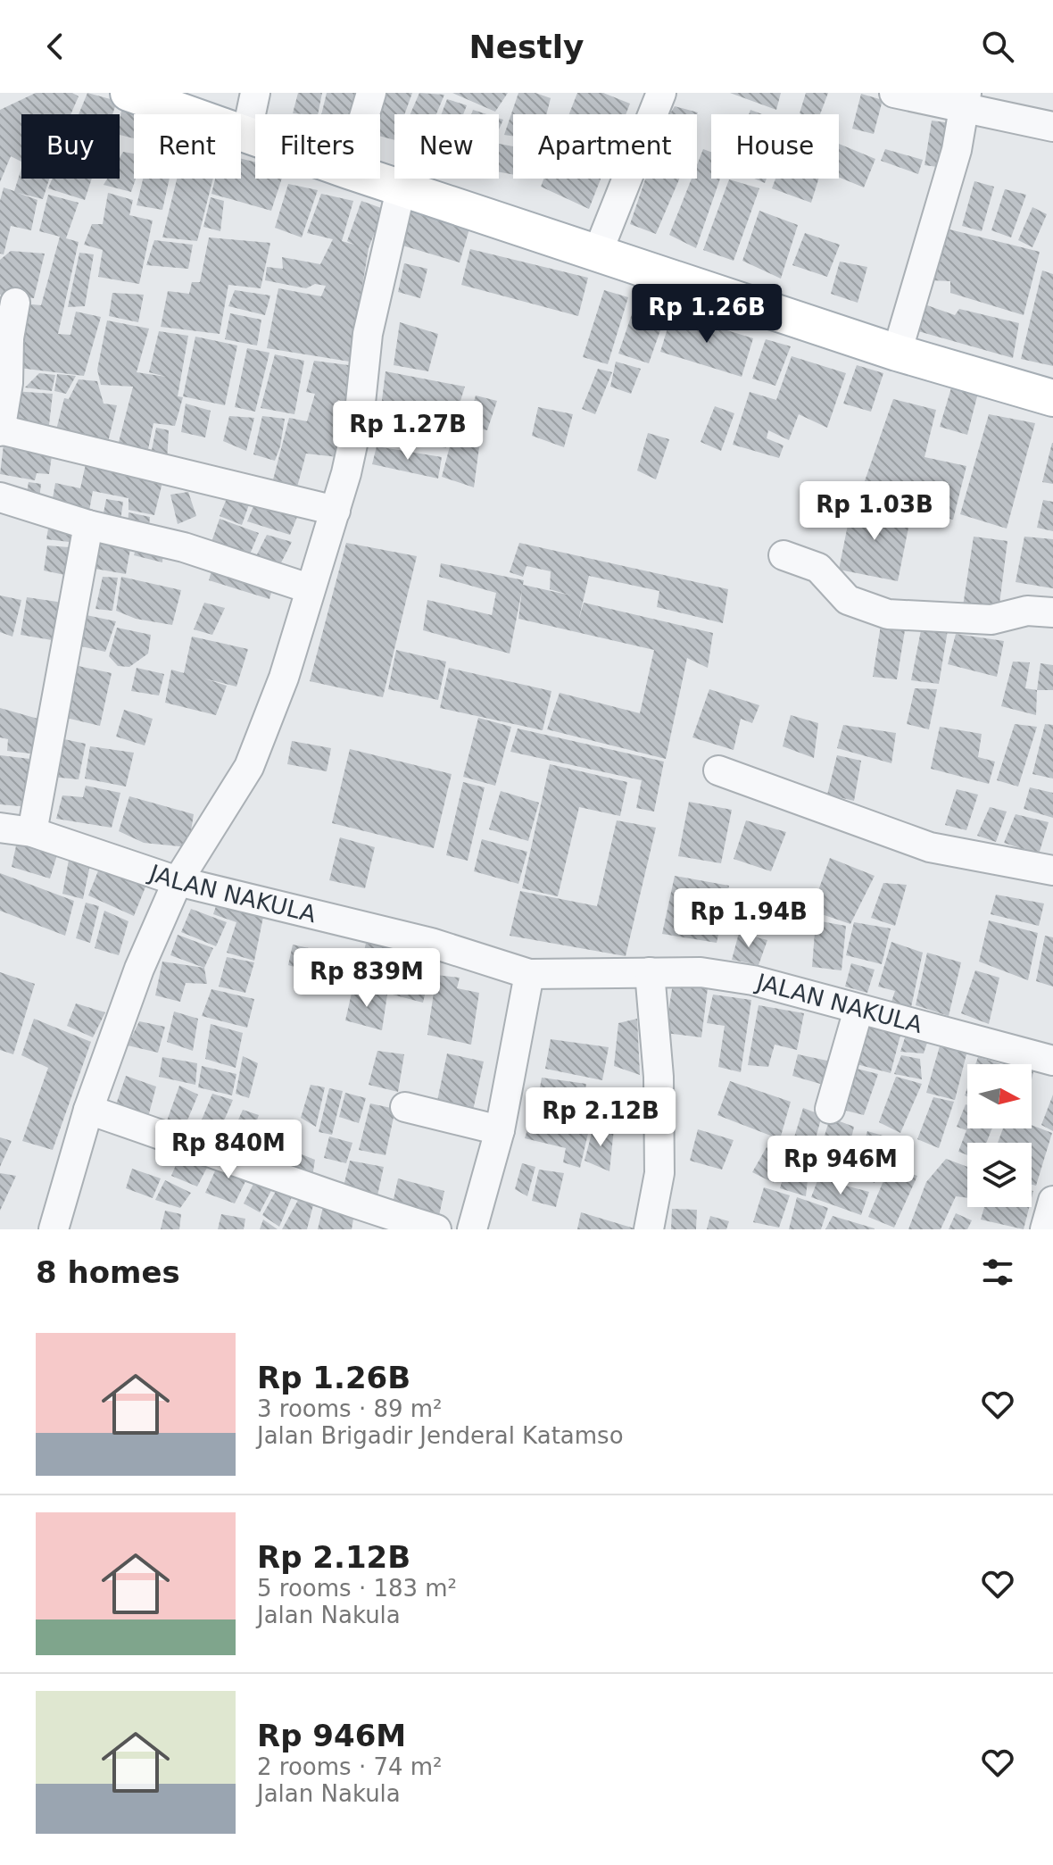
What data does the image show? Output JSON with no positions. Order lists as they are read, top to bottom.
{
  "streets": {
    "street": ["JALAN NAKULA"]
  },
  "north": "right",
  "page": {
    "header": "Nestly",
    "chip": [
      "Buy",
      "Rent",
      "Filters",
      "New",
      "Apartment",
      "House"
    ],
    "price": [
      "Rp 1.26B",
      "Rp 1.27B",
      "Rp 1.03B",
      "Rp 1.94B",
      "Rp 839M",
      "Rp 2.12B",
      "Rp 840M",
      "Rp 946M"
    ],
    "heading": "8 homes",
    "list": [
      {
        "name": "Rp 1.26B",
        "note": "3 rooms · 89 m² · Jalan Brigadir Jenderal Katamso"
      },
      {
        "name": "Rp 2.12B",
        "note": "5 rooms · 183 m² · Jalan Nakula"
      },
      {
        "name": "Rp 946M",
        "note": "2 rooms · 74 m² · Jalan Nakula"
      }
    ]
  }
}
